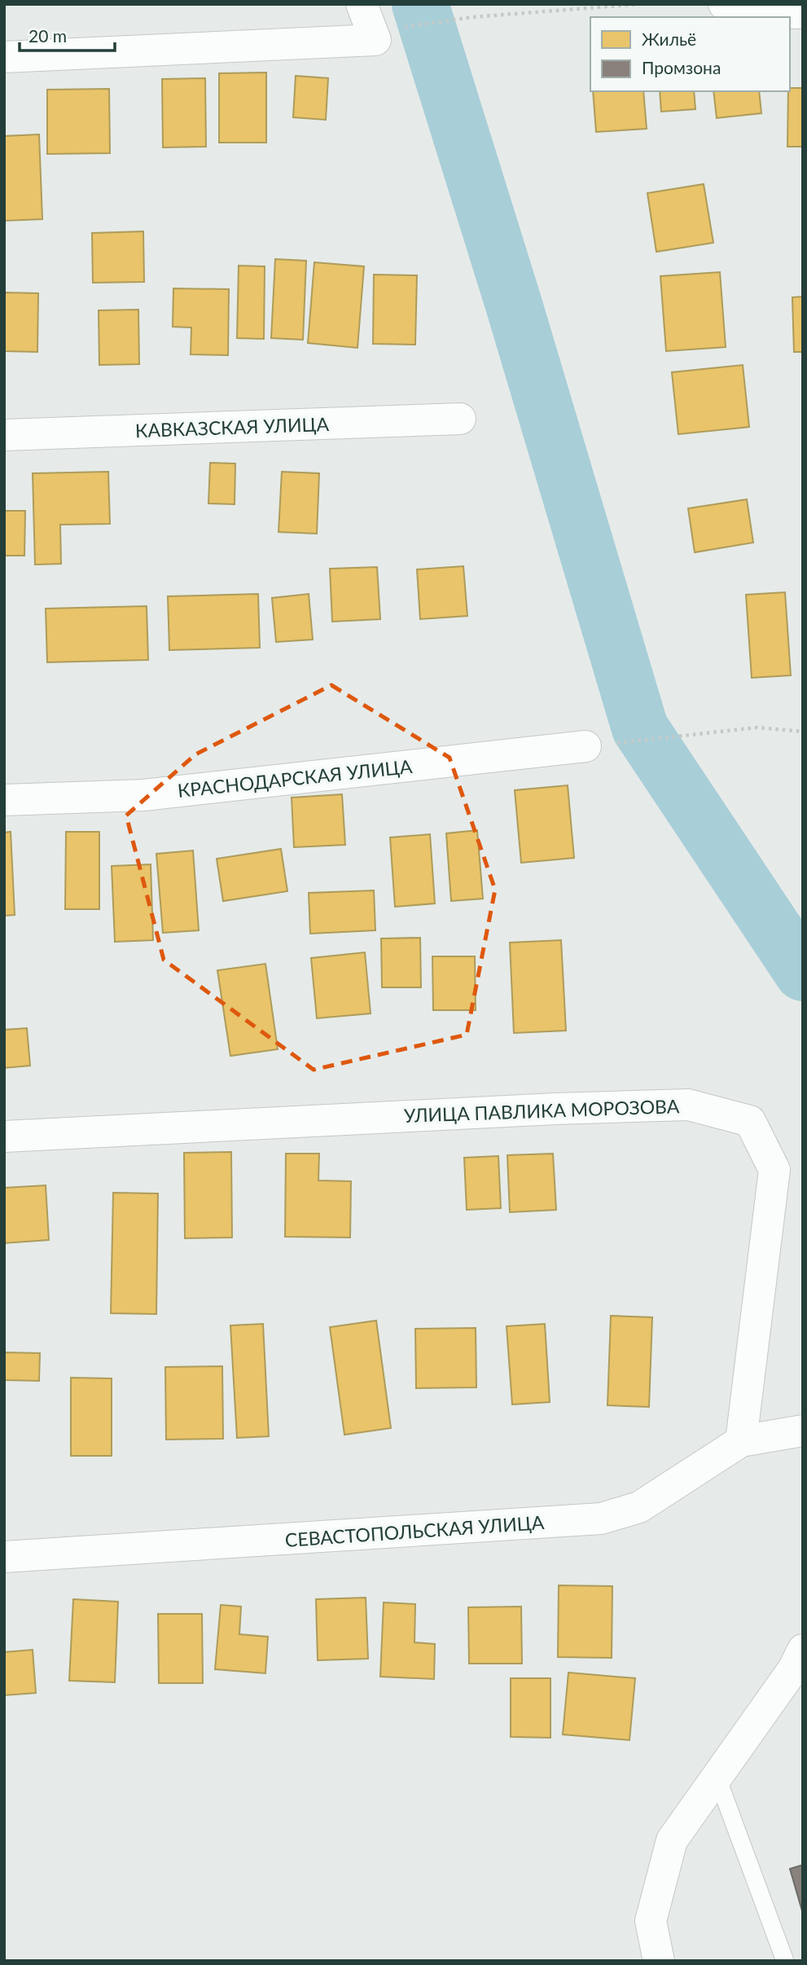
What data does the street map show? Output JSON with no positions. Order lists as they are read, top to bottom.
{
  "streets": {
    "street": [
      "КАВКАЗСКАЯ УЛИЦА",
      "КРАСНОДАРСКАЯ УЛИЦА",
      "УЛИЦА ПАВЛИКА МОРОЗОВА",
      "СЕВАСТОПОЛЬСКАЯ УЛИЦА"
    ]
  },
  "crossings": [
    ["УЛИЦА ПАВЛИКА МОРОЗОВА", "СЕВАСТОПОЛЬСКАЯ УЛИЦА"]
  ],
  "legend": ["Жильё", "Промзона"],
  "scale_bar": "20 m"
}
